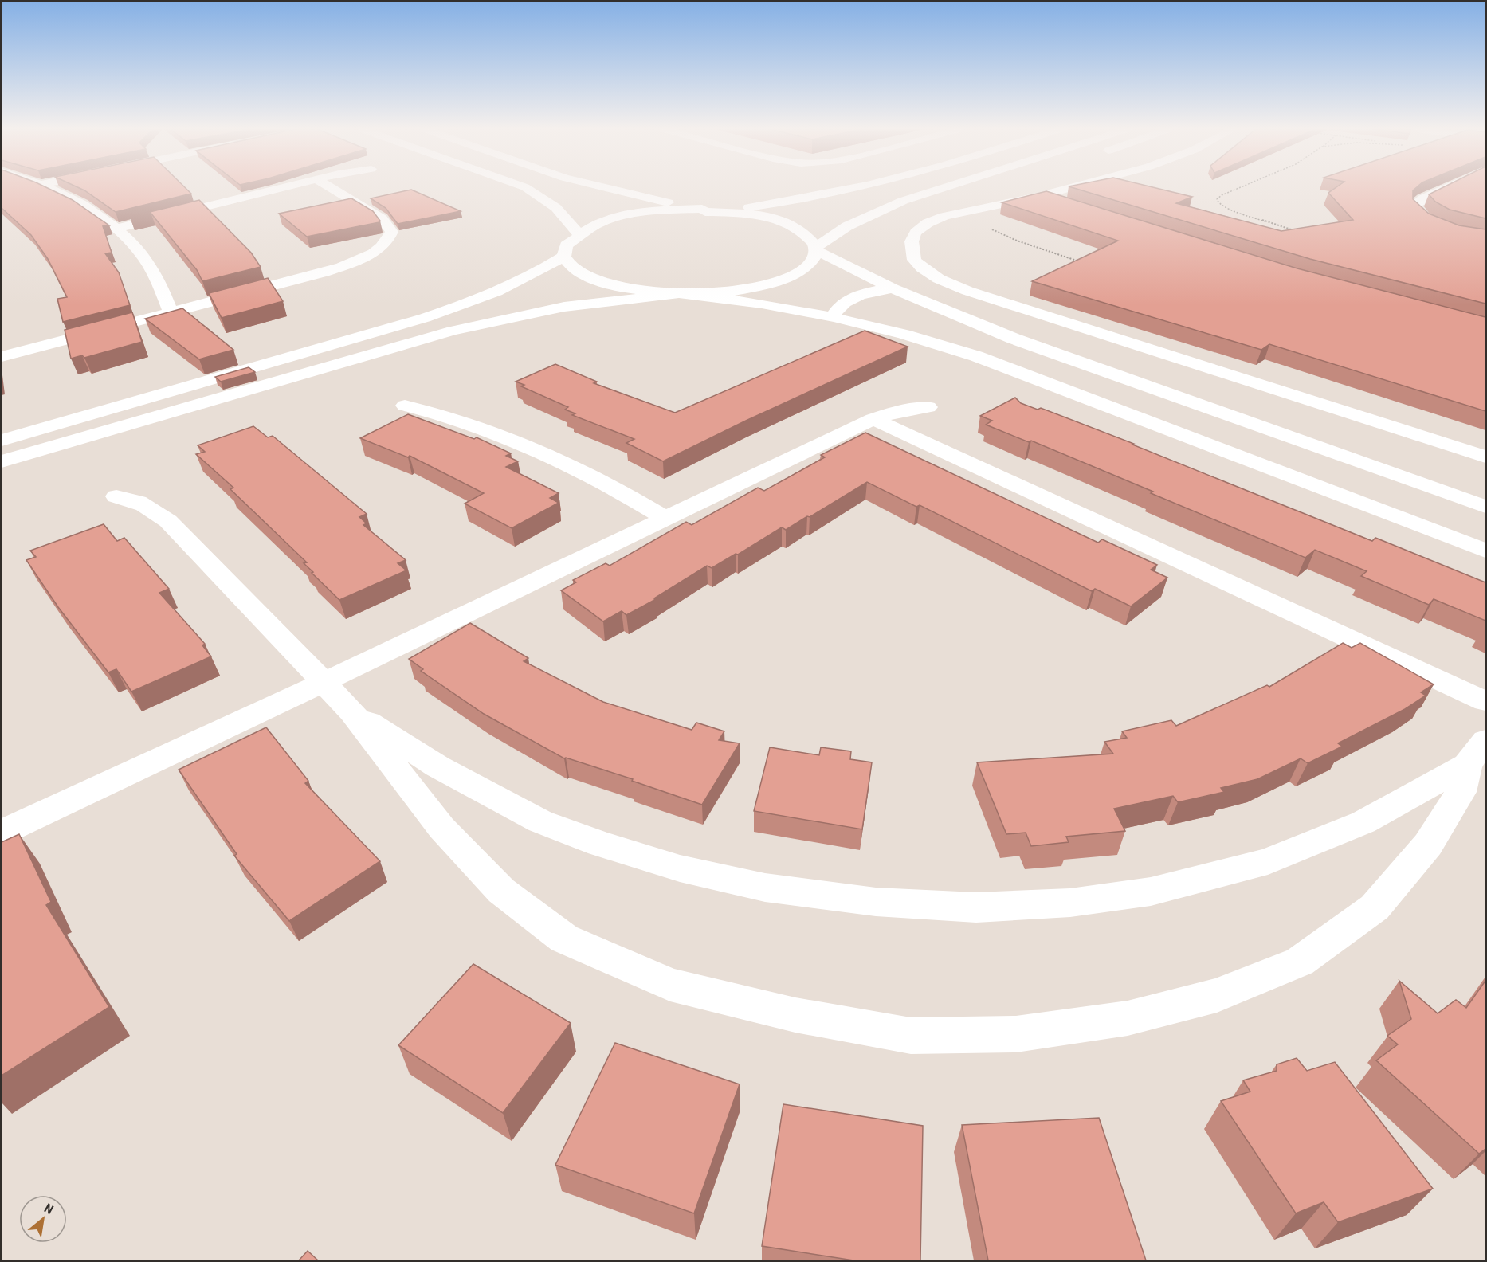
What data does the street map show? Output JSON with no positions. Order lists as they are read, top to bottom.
{
  "north": "top right"
}
